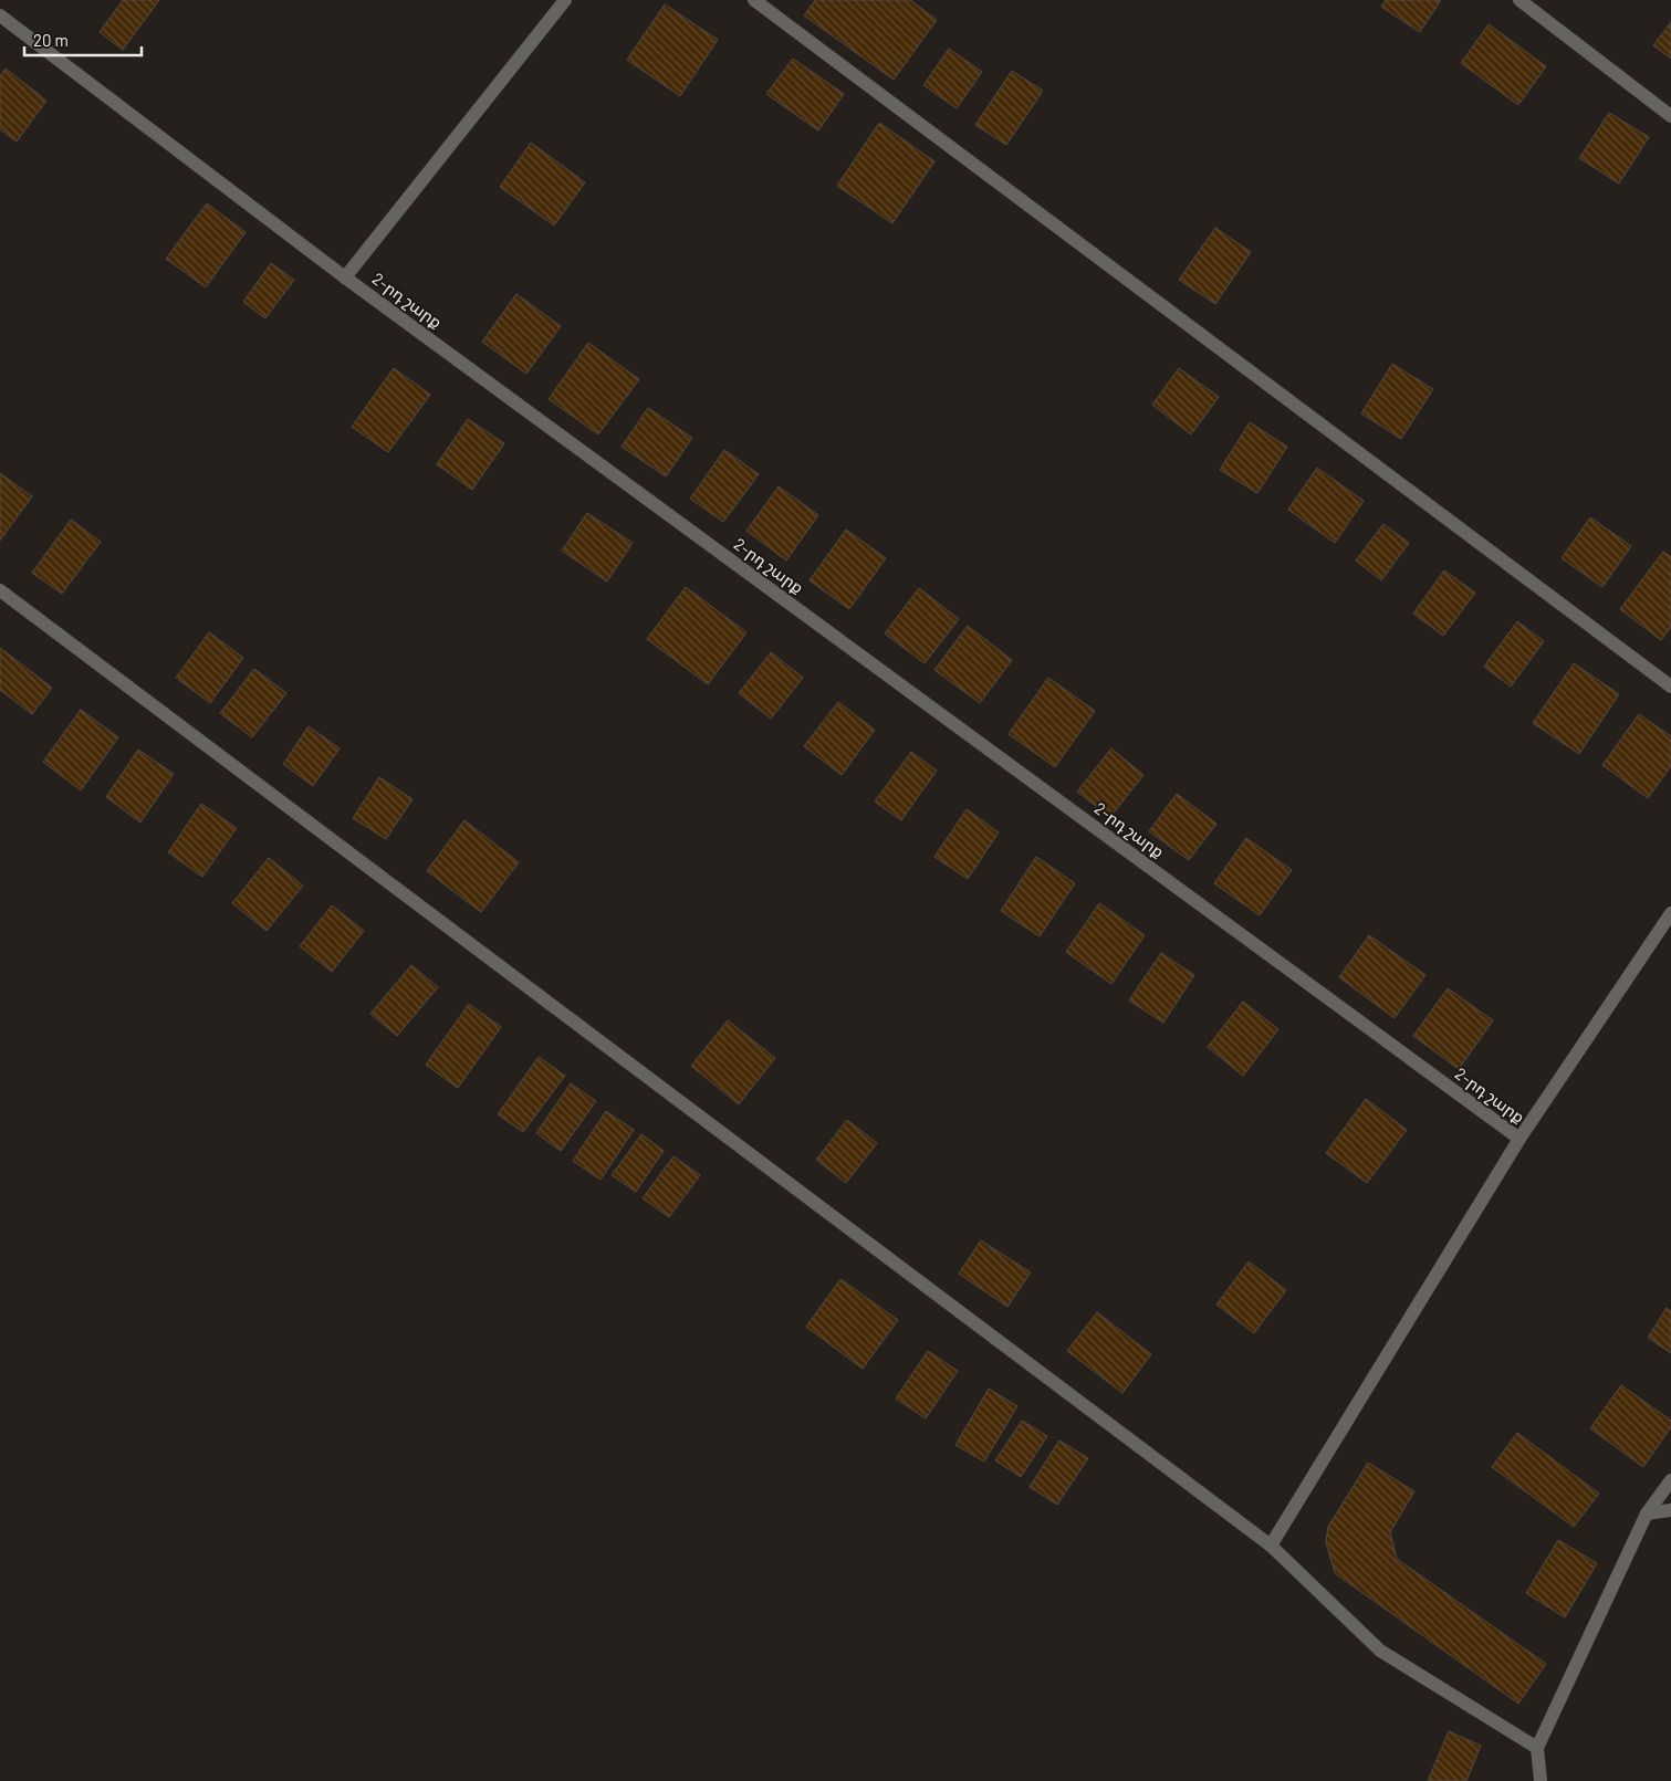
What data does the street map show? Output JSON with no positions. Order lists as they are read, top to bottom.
{
  "streets": {
    "street": ["2-րդ շարք"]
  },
  "scale_bar": "20 m"
}
